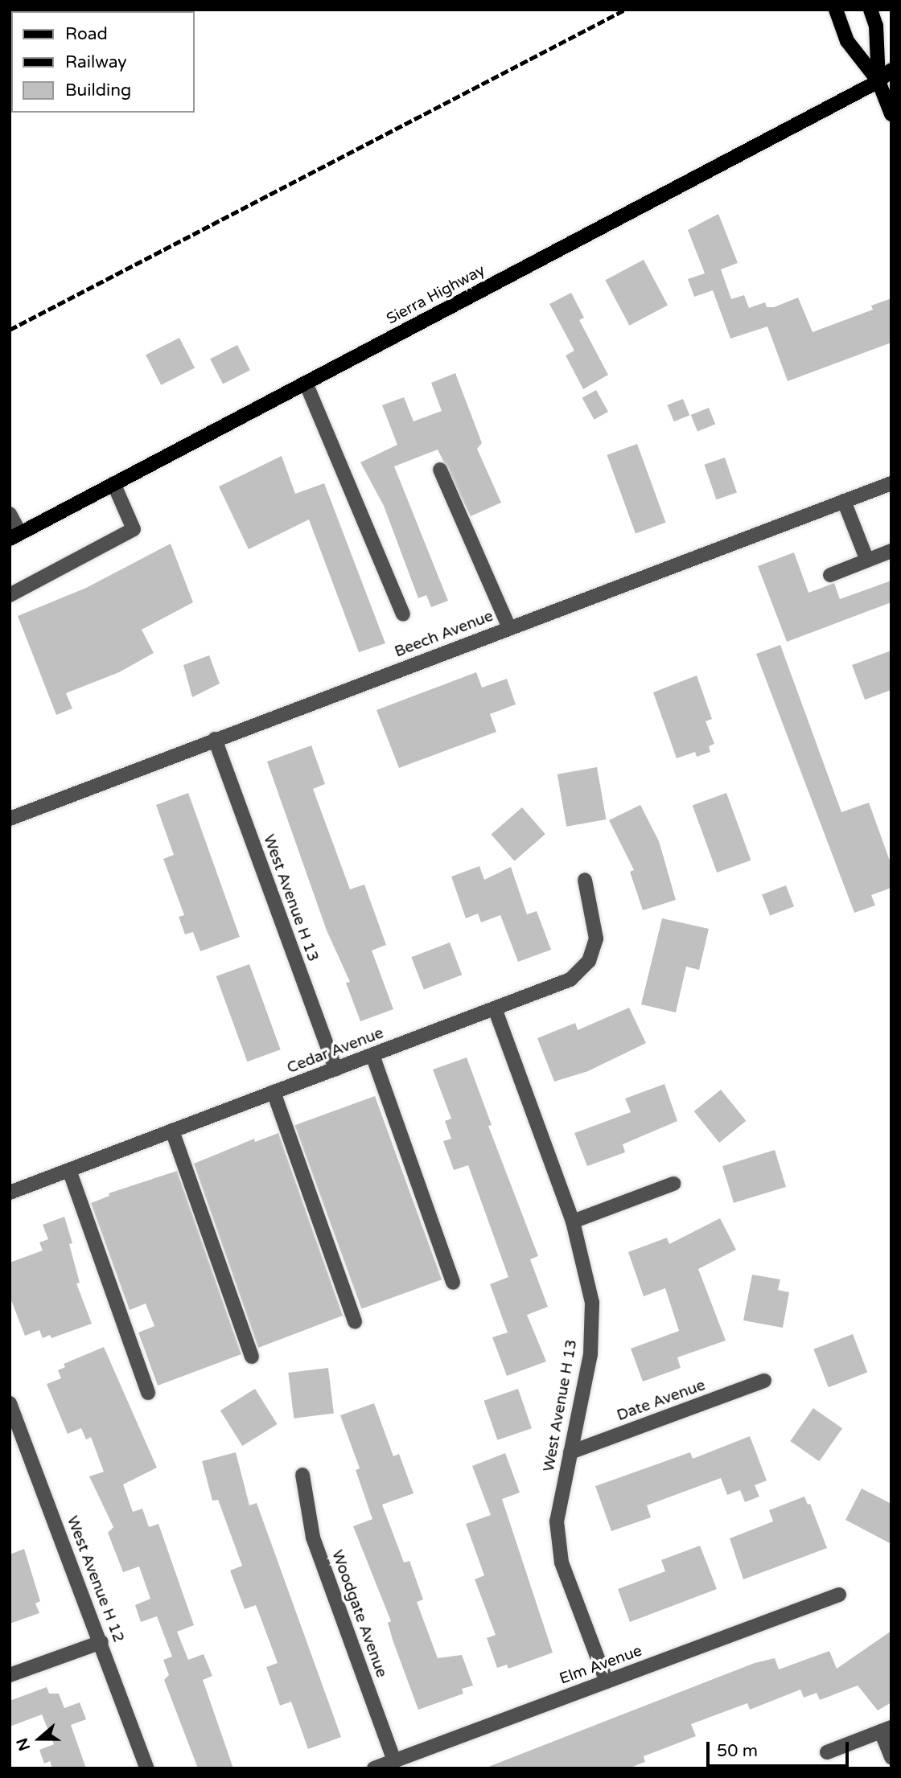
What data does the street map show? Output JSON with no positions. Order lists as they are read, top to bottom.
{
  "streets": {
    "main road": ["Sierra Highway"],
    "street": [
      "Beech Avenue",
      "West Avenue H 13",
      "Cedar Avenue",
      "Date Avenue",
      "West Avenue H 12",
      "Woodgate Avenue",
      "Elm Avenue"
    ]
  },
  "crossings": [
    ["Beech Avenue", "West Avenue H 13"],
    ["West Avenue H 13", "Cedar Avenue"],
    ["West Avenue H 13", "Date Avenue"],
    ["West Avenue H 13", "Elm Avenue"],
    ["Woodgate Avenue", "Elm Avenue"]
  ],
  "legend": ["Road", "Railway", "Building"],
  "scale_bar": "50 m",
  "north": "left"
}
